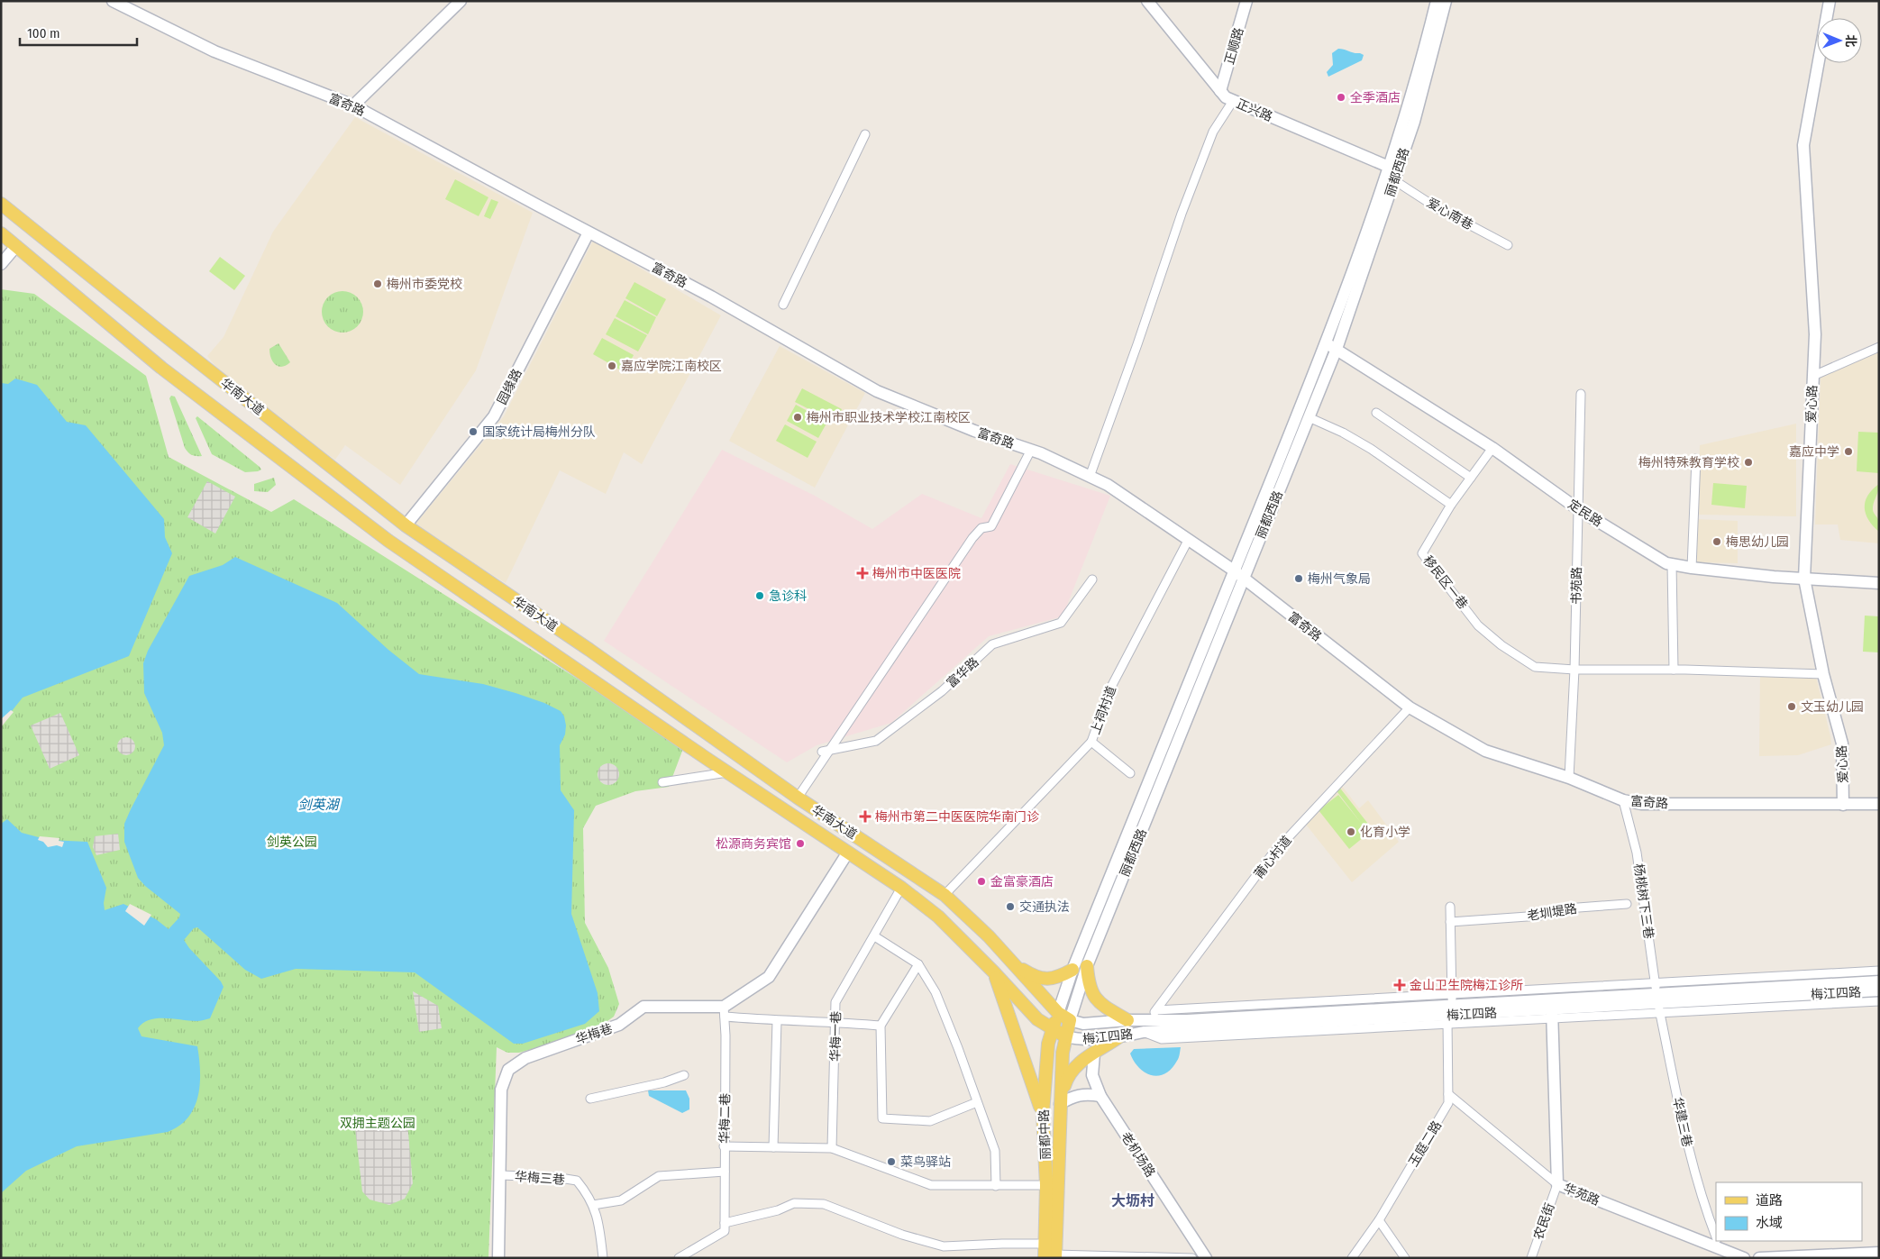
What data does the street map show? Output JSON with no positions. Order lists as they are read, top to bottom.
{
  "streets": {
    "main road": ["华南大道", "丽都中路"],
    "street": [
      "正顺路",
      "富奇路",
      "正兴路",
      "丽都西路",
      "爱心南巷",
      "园缘路",
      "爱心路",
      "定民路",
      "移民区一巷",
      "书苑路",
      "富华路",
      "上祠村道",
      "莆心村道",
      "杨桃树下三巷",
      "老圳堤路",
      "梅江四路",
      "华梅巷",
      "华梅一巷",
      "华梅二巷",
      "华建三巷",
      "玉庭二路",
      "老机场路",
      "华梅三巷",
      "华苑路",
      "农民街"
    ]
  },
  "crossings": [
    ["正顺路", "正兴路"],
    ["富奇路", "丽都西路"],
    ["富奇路", "园缘路"],
    ["富奇路", "爱心路"],
    ["富奇路", "书苑路"],
    ["富奇路", "上祠村道"],
    ["富奇路", "莆心村道"],
    ["富奇路", "杨桃树下三巷"],
    ["正兴路", "丽都西路"],
    ["正兴路", "爱心南巷"],
    ["丽都西路", "爱心南巷"],
    ["丽都西路", "华南大道"],
    ["丽都西路", "定民路"],
    ["丽都西路", "梅江四路"],
    ["丽都西路", "丽都中路"],
    ["园缘路", "华南大道"],
    ["华南大道", "上祠村道"],
    ["华南大道", "梅江四路"],
    ["华南大道", "华梅一巷"],
    ["华南大道", "丽都中路"],
    ["爱心路", "定民路"],
    ["定民路", "移民区一巷"],
    ["定民路", "书苑路"],
    ["移民区一巷", "书苑路"],
    ["莆心村道", "梅江四路"],
    ["杨桃树下三巷", "梅江四路"],
    ["杨桃树下三巷", "华建三巷"],
    ["老圳堤路", "玉庭二路"],
    ["梅江四路", "华建三巷"],
    ["梅江四路", "丽都中路"],
    ["梅江四路", "玉庭二路"],
    ["梅江四路", "华苑路"],
    ["华梅巷", "华梅二巷"],
    ["华梅巷", "华梅三巷"],
    ["华苑路", "农民街"]
  ],
  "districts": ["大坜村"],
  "water": ["剑英湖"],
  "parks": ["剑英公园", "双拥主题公园"],
  "places": {
    "other": [
      "全季酒店",
      "梅州市委党校",
      "嘉应学院江南校区",
      "梅州市职业技术学校江南校区",
      "国家统计局梅州分队",
      "嘉应中学",
      "梅州特殊教育学校",
      "梅思幼儿园",
      "梅州气象局",
      "急诊科",
      "文玉幼儿园",
      "化育小学",
      "松源商务宾馆",
      "金富豪酒店",
      "交通执法",
      "菜鸟驿站"
    ],
    "health": ["梅州市中医医院", "梅州市第二中医医院华南门诊", "金山卫生院梅江诊所"]
  },
  "legend": ["道路", "水域"],
  "scale_bar": "100 m",
  "north": "right"
}
